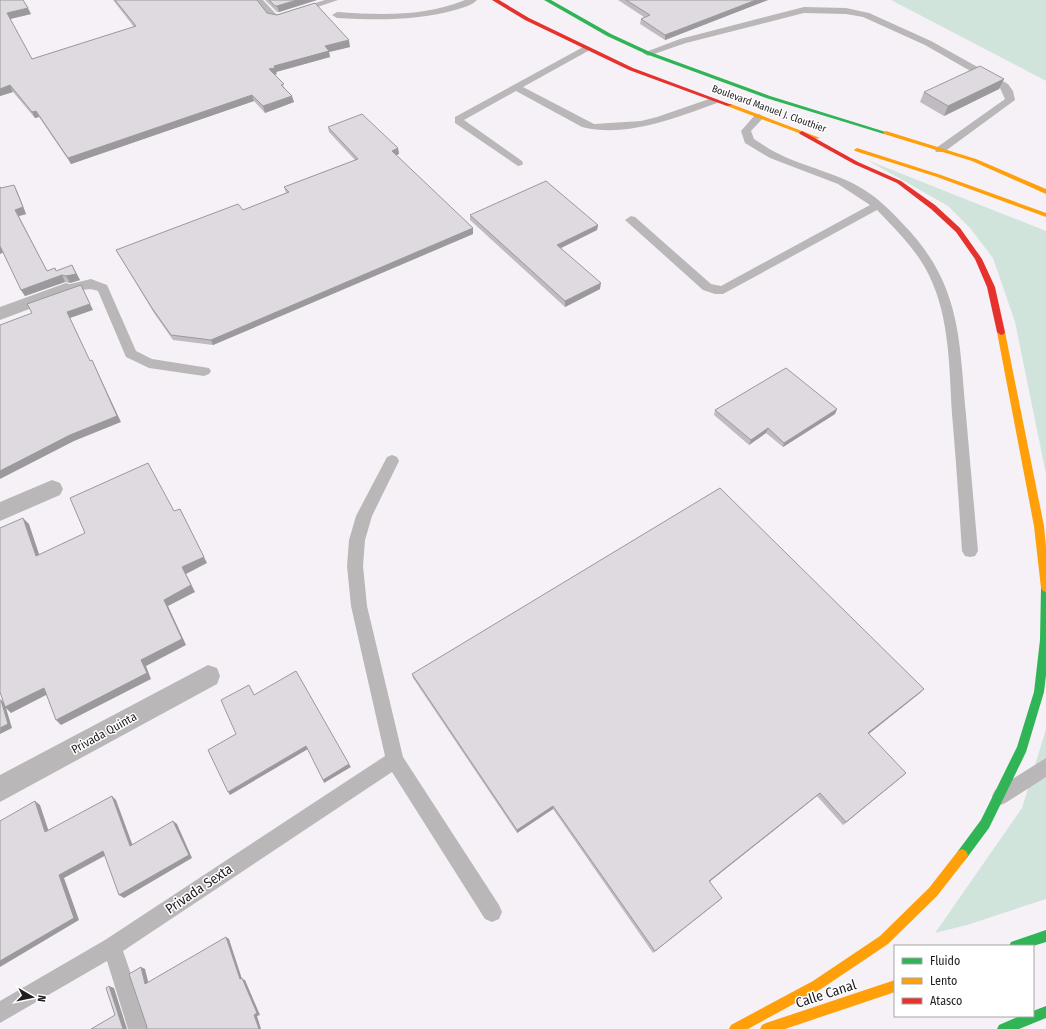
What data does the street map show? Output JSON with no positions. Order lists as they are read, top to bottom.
{
  "streets": {
    "main road": ["Boulevard Manuel J. Clouthier", "Calle Canal"],
    "street": ["Privada Quinta"],
    "lane": ["Privada Sexta"]
  },
  "legend": ["Fluido", "Lento", "Atasco"],
  "north": "right"
}
